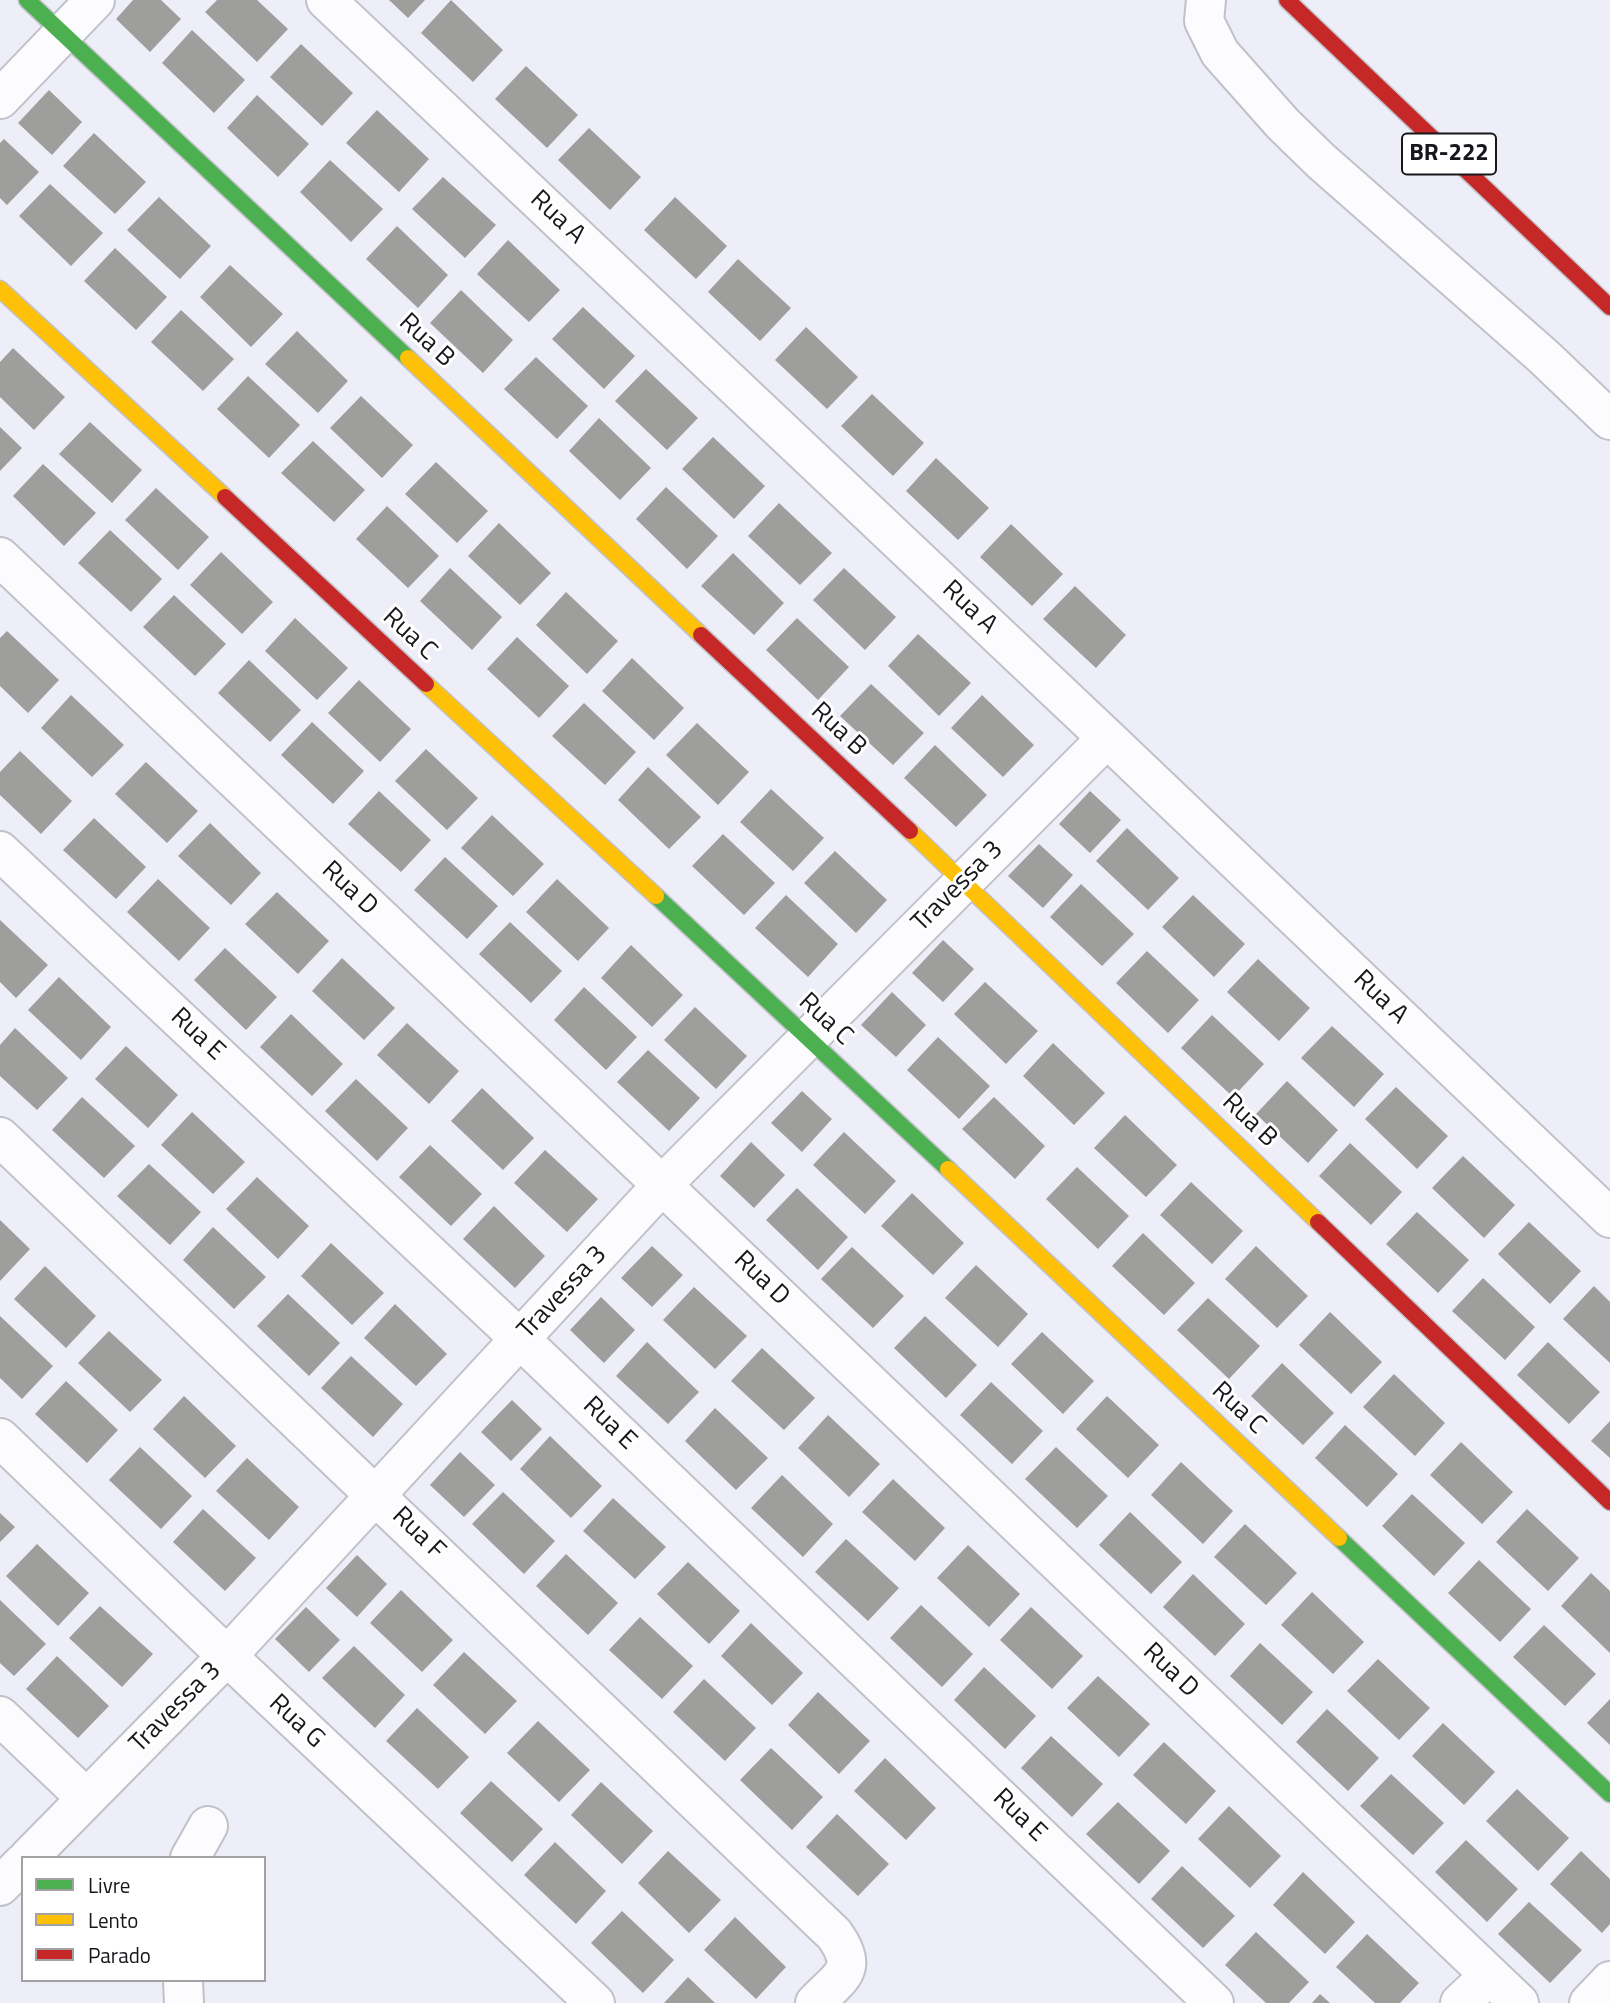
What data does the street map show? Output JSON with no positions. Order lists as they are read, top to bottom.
{
  "streets": {
    "street": [
      "BR-222",
      "Rua A",
      "Rua B",
      "Rua C",
      "Travessa 3",
      "Rua D",
      "Rua E",
      "Rua F",
      "Rua G"
    ]
  },
  "crossings": [
    ["Rua A", "Travessa 3"],
    ["Rua B", "Travessa 3"],
    ["Rua C", "Travessa 3"],
    ["Travessa 3", "Rua D"],
    ["Travessa 3", "Rua E"],
    ["Travessa 3", "Rua F"],
    ["Travessa 3", "Rua G"]
  ],
  "legend": ["Livre", "Lento", "Parado"]
}
